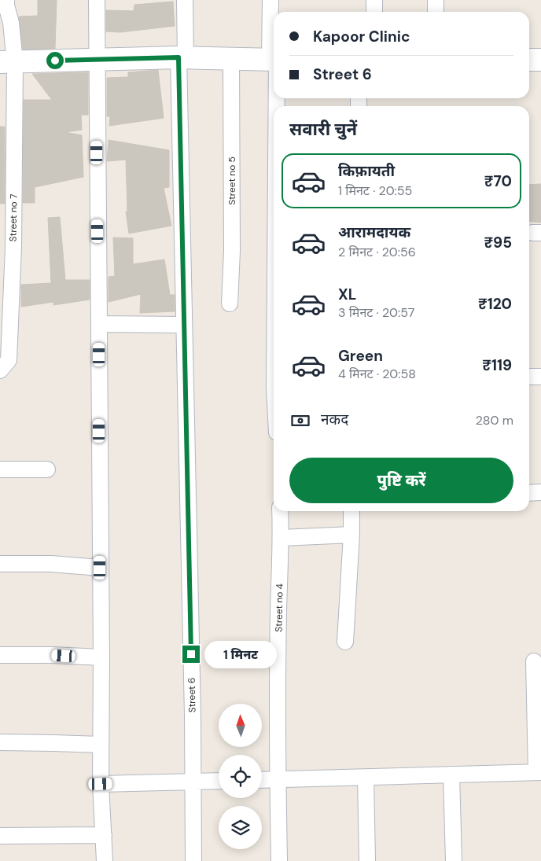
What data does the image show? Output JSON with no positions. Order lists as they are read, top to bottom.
{
  "streets": {
    "street": [
      "Street no 5",
      "Street no 7",
      "Street no 4",
      "Street 6"
    ]
  },
  "north": "top",
  "page": {
    "banner": ["Kapoor Clinic", "Street 6"],
    "heading": "सवारी चुनें",
    "list": [
      {
        "name": "किफ़ायती",
        "note": "1 मिनट · 20:55",
        "value": "₹70"
      },
      {
        "name": "आरामदायक",
        "note": "2 मिनट · 20:56",
        "value": "₹95"
      },
      {
        "name": "XL",
        "note": "3 मिनट · 20:57",
        "value": "₹120"
      },
      {
        "name": "Green",
        "note": "4 मिनट · 20:58",
        "value": "₹119"
      }
    ],
    "pay": ["नकद", "280 m"],
    "buttons": "पुष्टि करें",
    "bubble": "1 मिनट"
  }
}
